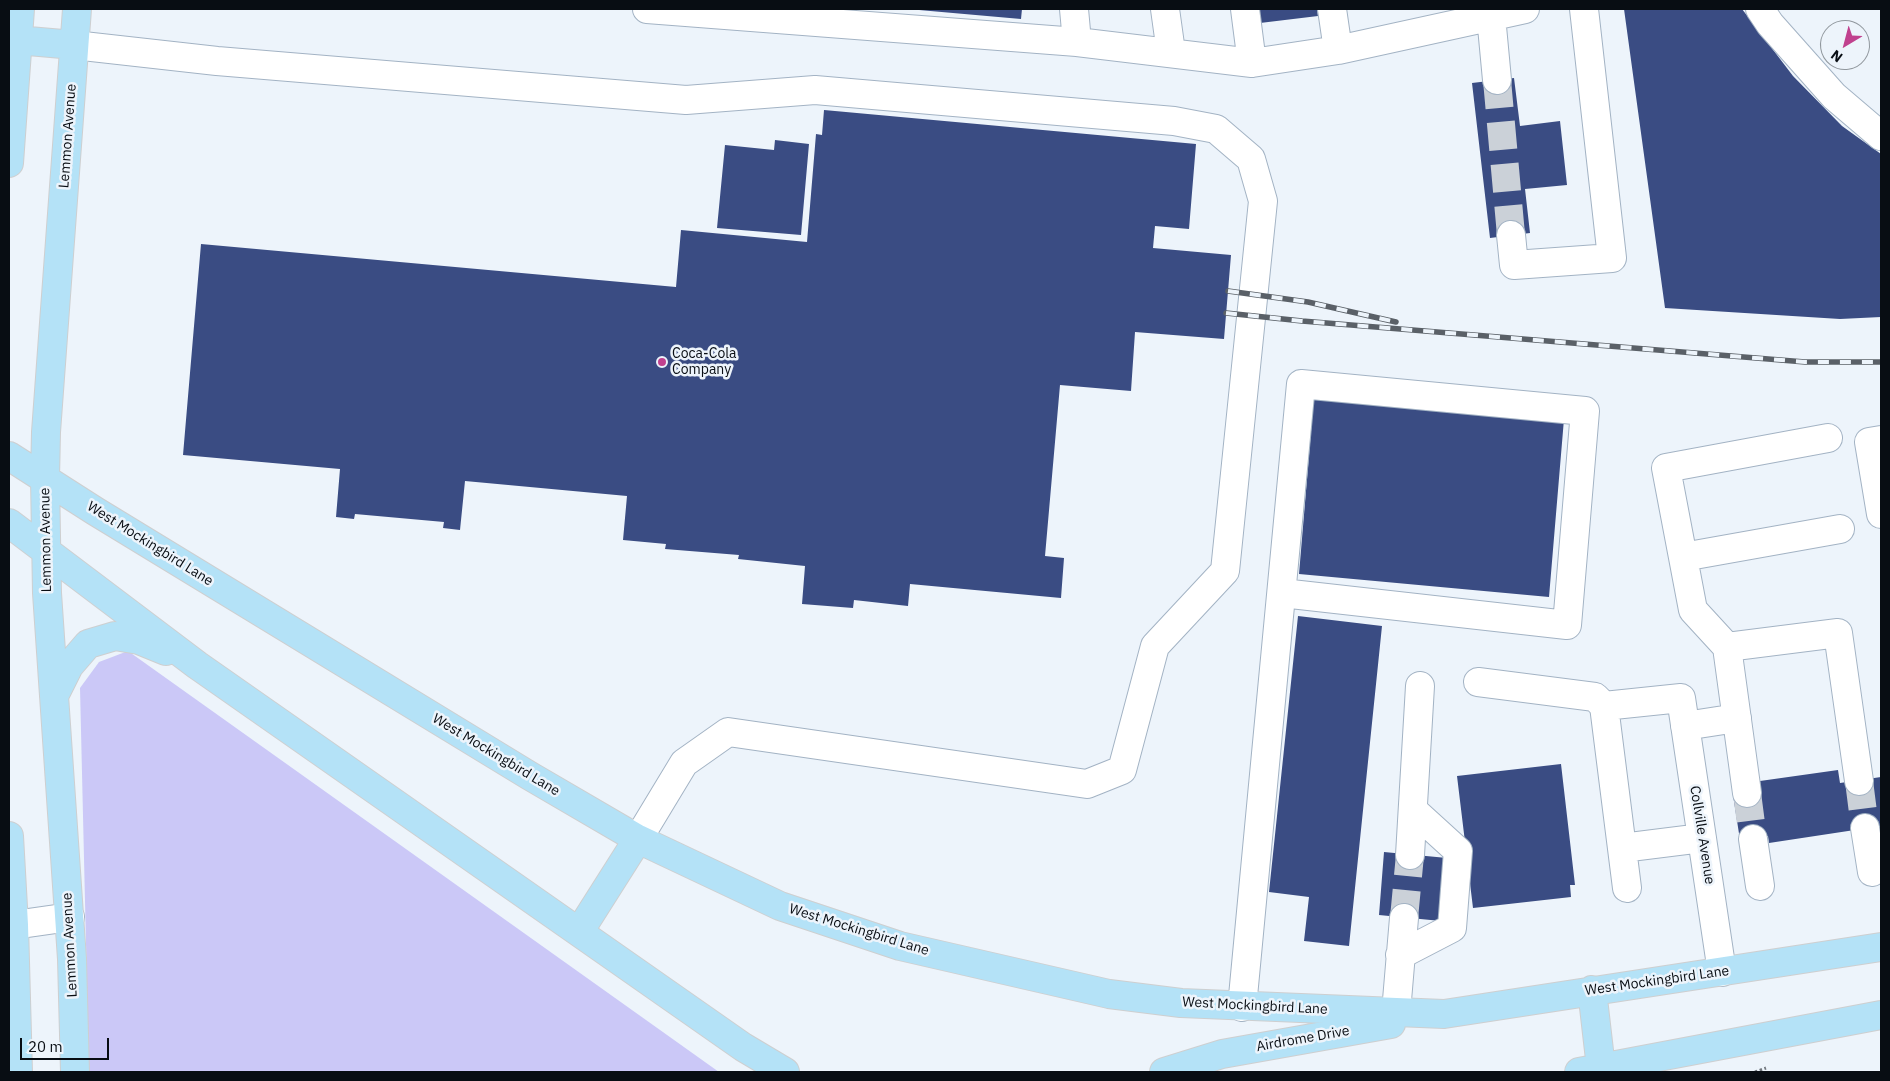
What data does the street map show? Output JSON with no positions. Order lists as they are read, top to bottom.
{
  "streets": {
    "main road": ["Lemmon Avenue", "West Mockingbird Lane", "Airdrome Drive"],
    "street": ["Collville Avenue"]
  },
  "crossings": [
    ["Lemmon Avenue", "West Mockingbird Lane"],
    ["West Mockingbird Lane", "Collville Avenue"],
    ["West Mockingbird Lane", "Airdrome Drive"]
  ],
  "places": ["Coca-Cola Company"],
  "scale_bar": "20 m",
  "north": "bottom left"
}
